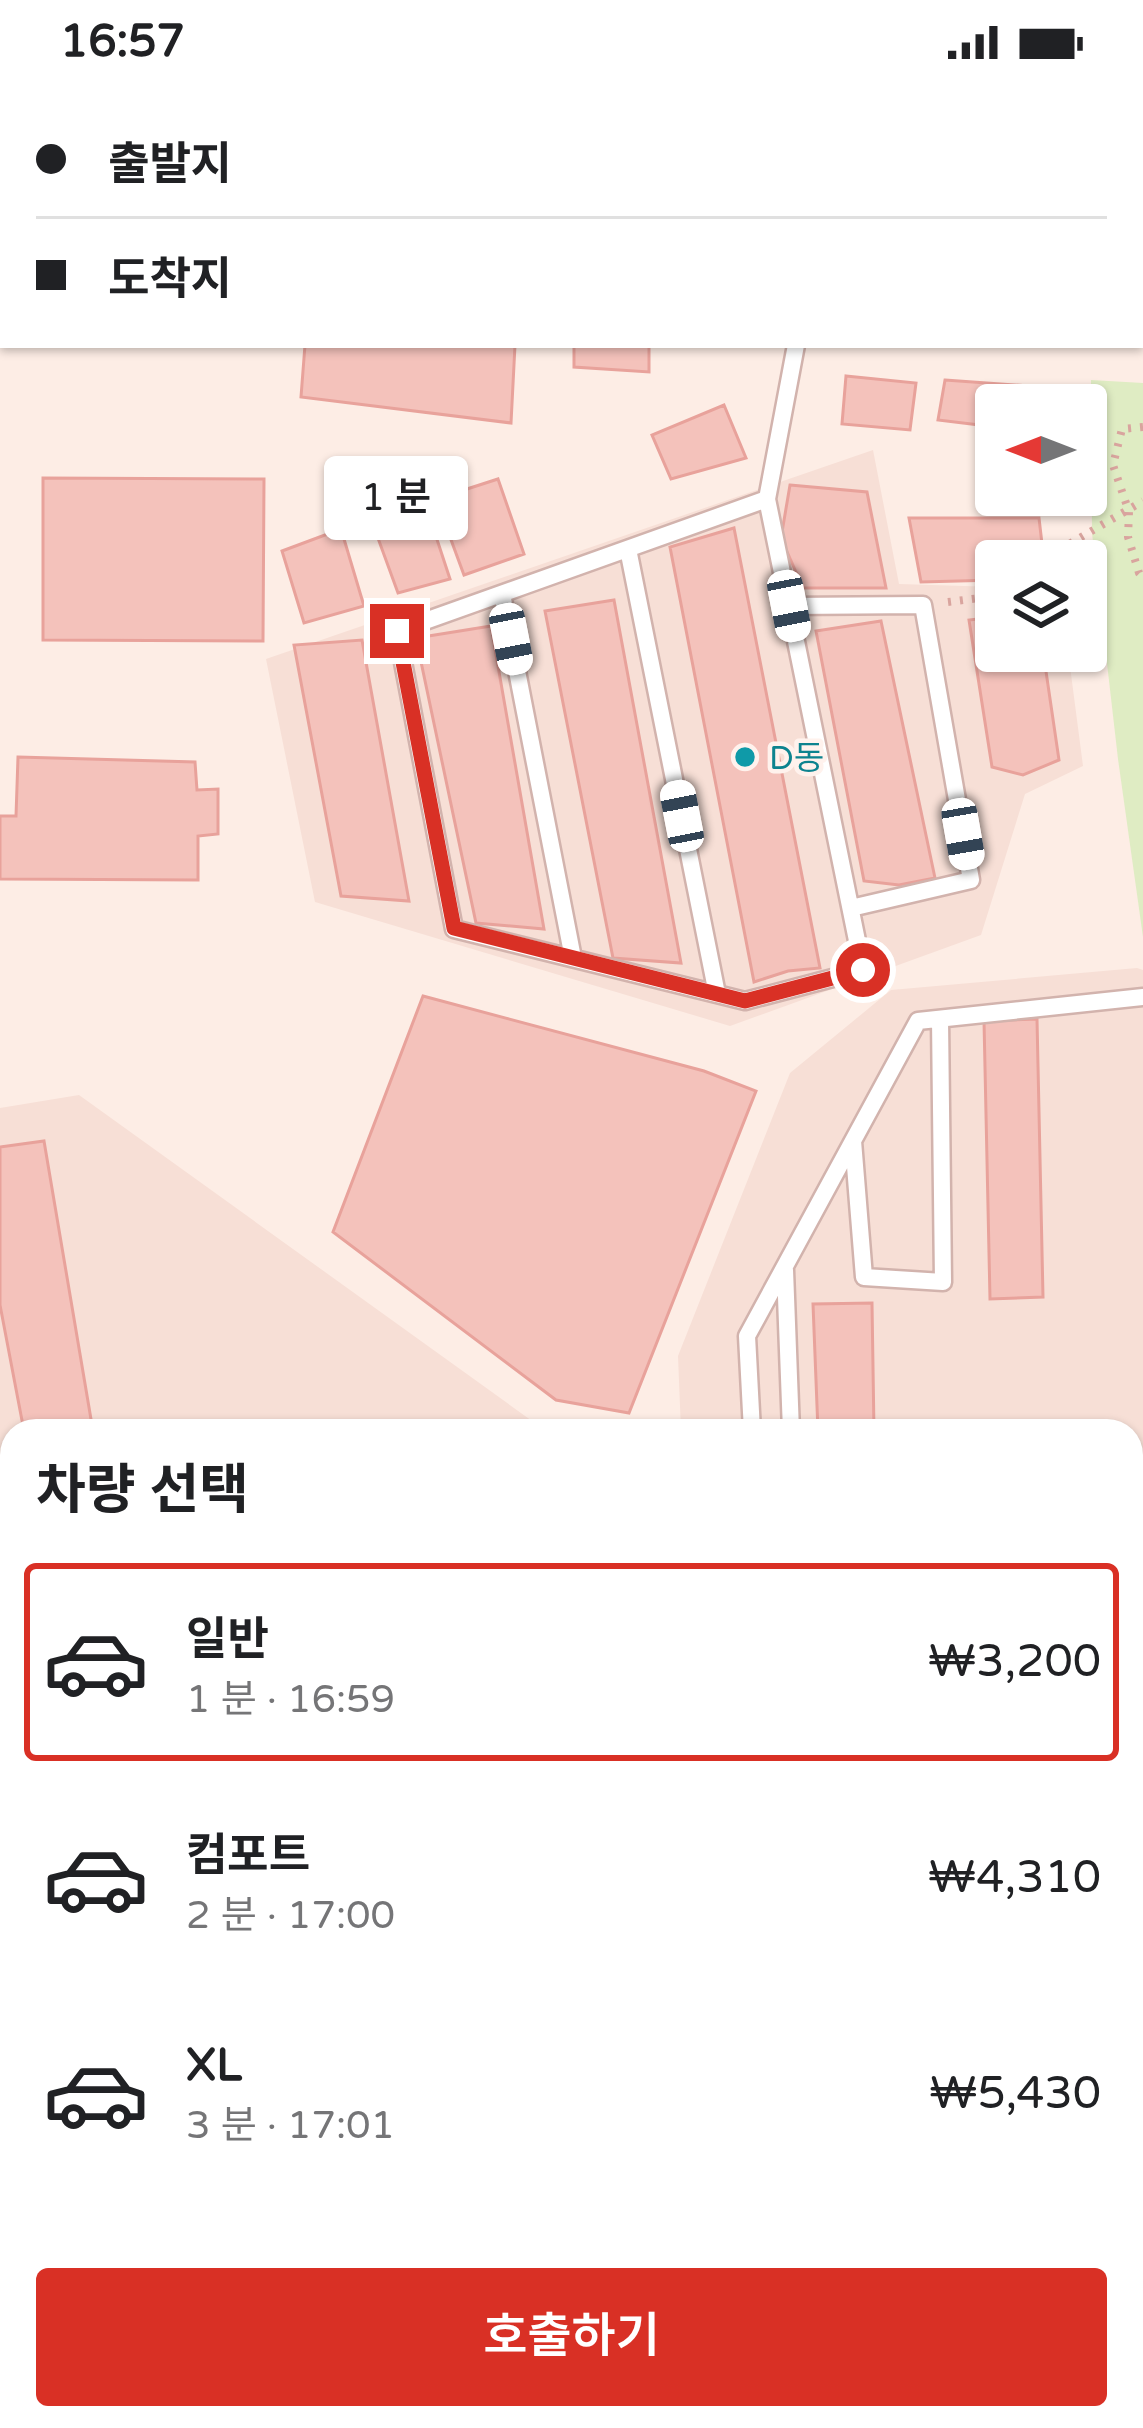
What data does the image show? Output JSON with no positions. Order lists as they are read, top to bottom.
{
  "places": ["D동"],
  "north": "left",
  "page": {
    "status": "16:57",
    "banner": ["출발지", "도착지"],
    "bubble": "1 분",
    "heading": "차량 선택",
    "list": [
      {
        "name": "일반",
        "note": "1 분 · 16:59",
        "value": "₩3,200"
      },
      {
        "name": "컴포트",
        "note": "2 분 · 17:00",
        "value": "₩4,310"
      },
      {
        "name": "XL",
        "note": "3 분 · 17:01",
        "value": "₩5,430"
      }
    ],
    "buttons": "호출하기"
  }
}
